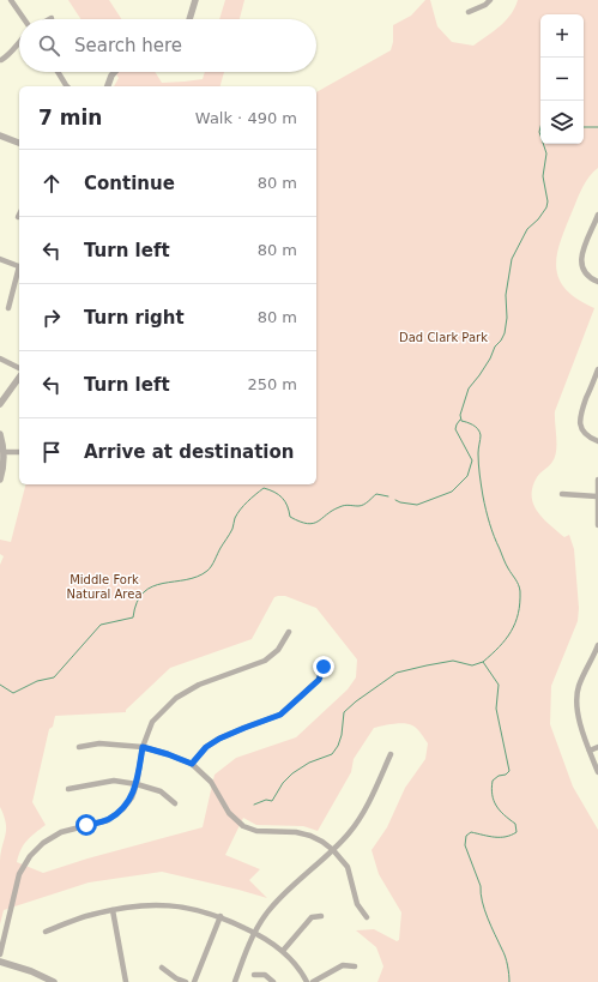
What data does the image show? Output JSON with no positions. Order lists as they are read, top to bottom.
{
  "parks": ["Dad Clark Park", "Middle Fork Natural Area"],
  "page": {
    "map_buttons": ["+", "−"],
    "search": "Search here",
    "heading": ["7 min", "Walk · 490 m"],
    "list": [
      ["Continue", "80 m"],
      ["Turn left", "80 m"],
      ["Turn right", "80 m"],
      ["Turn left", "250 m"],
      "Arrive at destination"
    ]
  }
}
